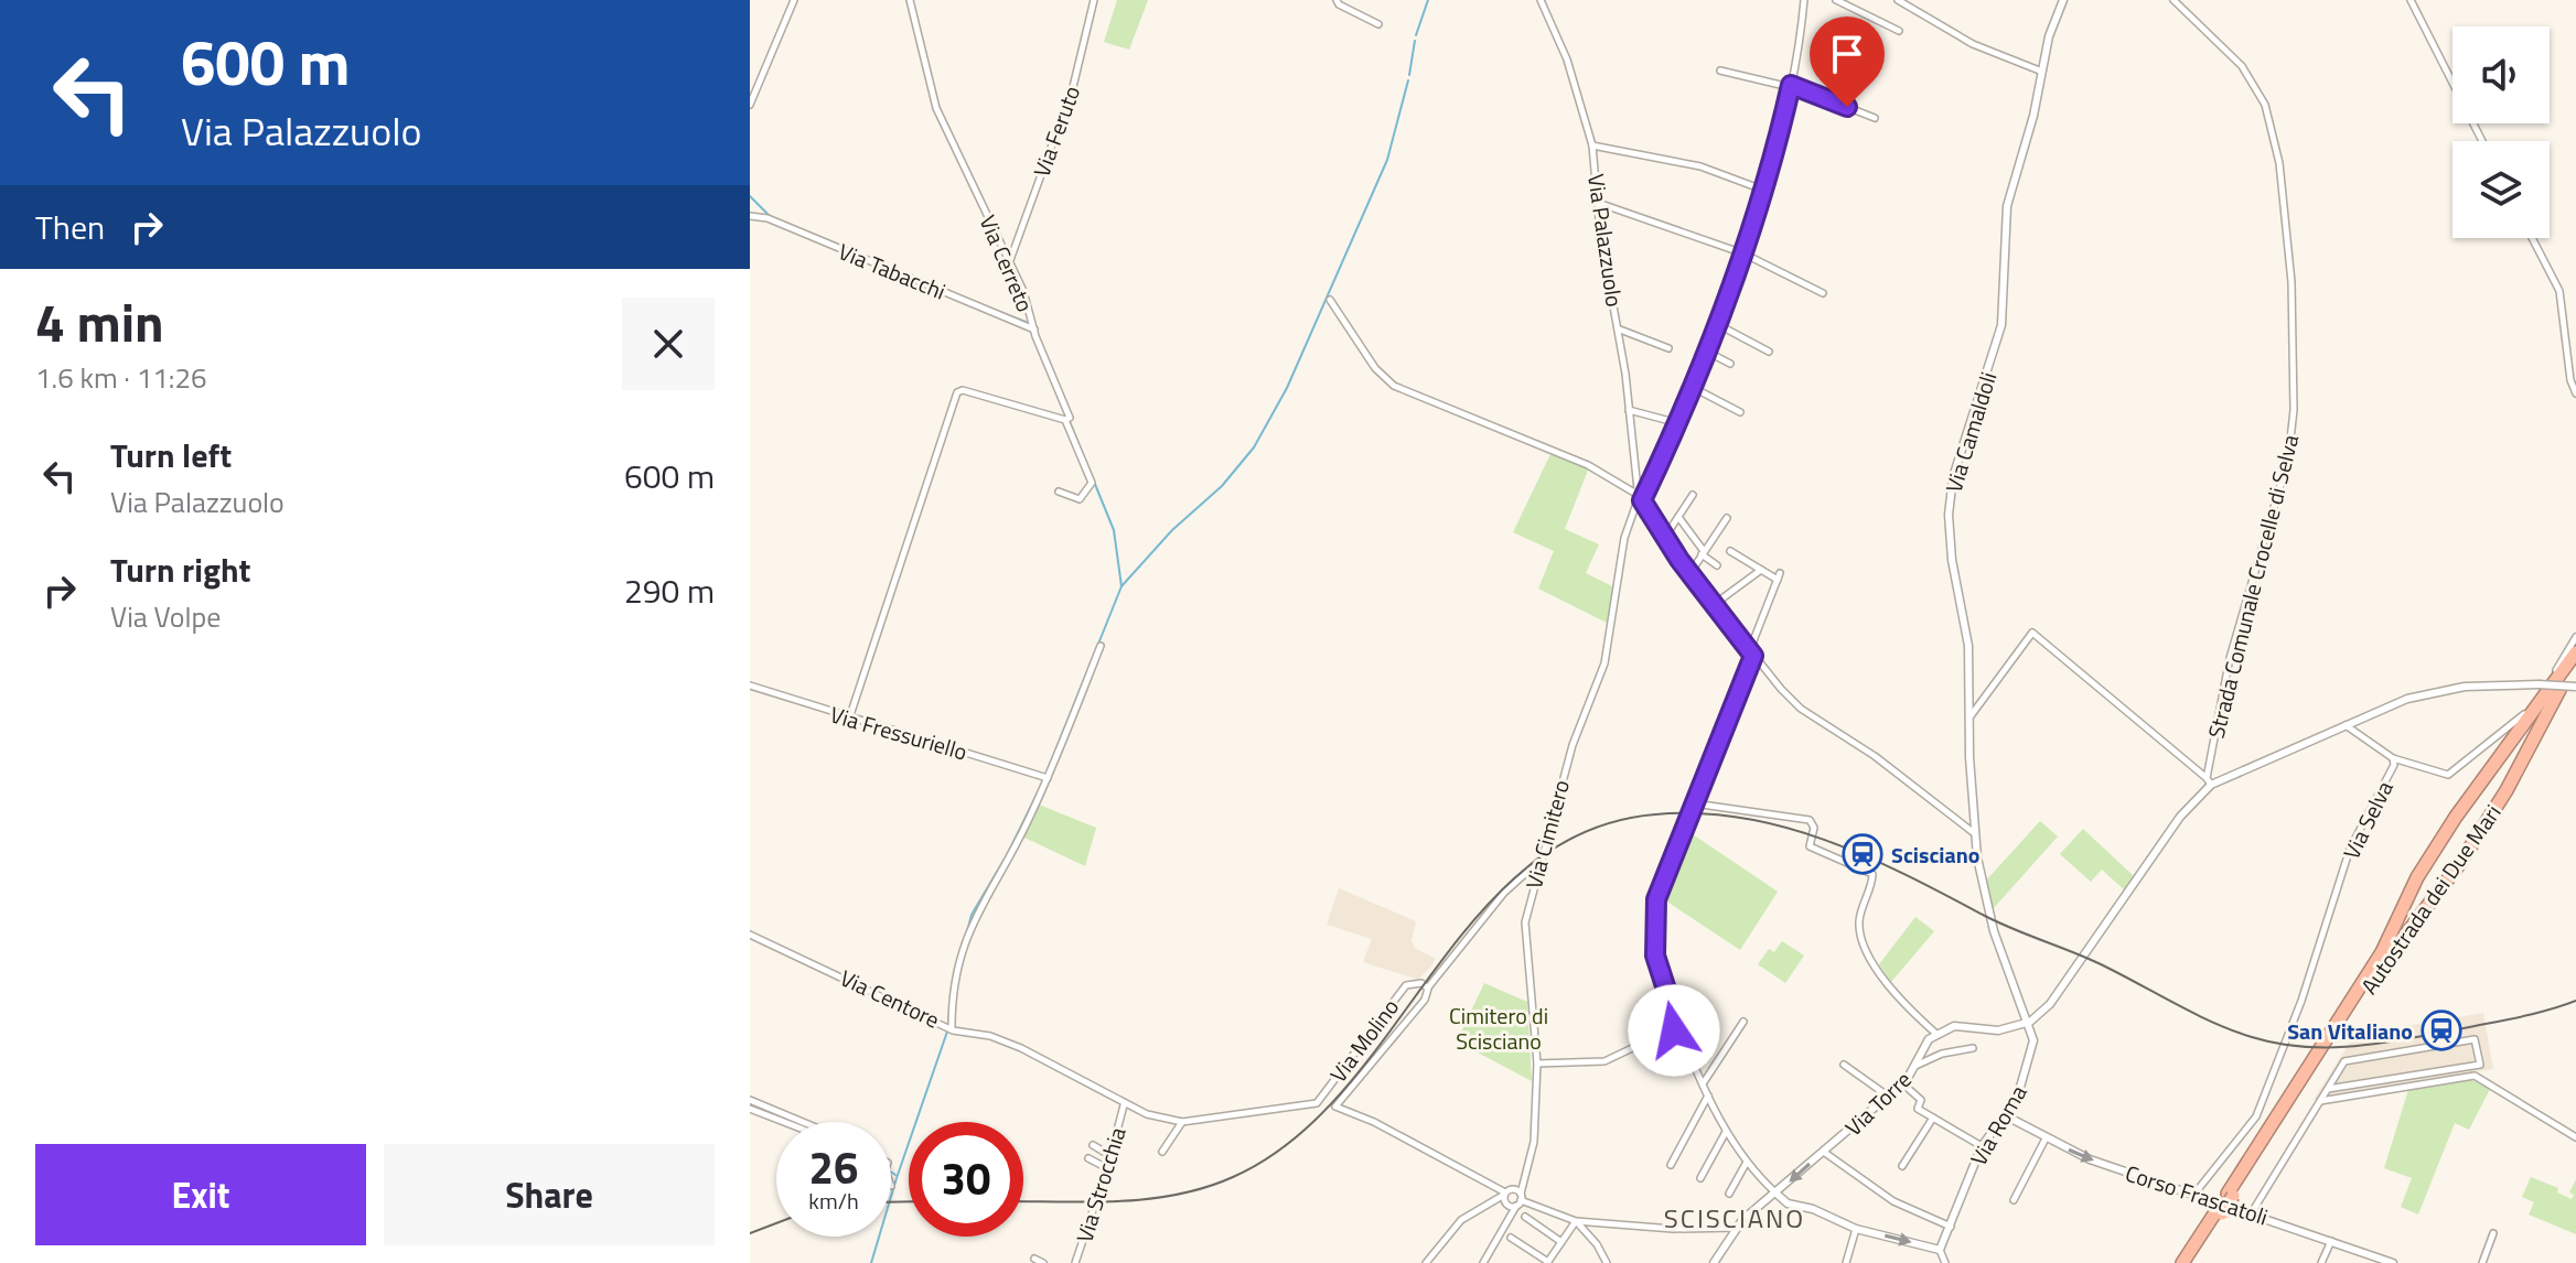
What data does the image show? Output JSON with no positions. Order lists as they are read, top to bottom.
{
  "streets": {
    "highway": ["Autostrada dei Due Mari"],
    "street": [
      "Via Feruto",
      "Via Palazzuolo",
      "Via Cerreto",
      "Via Tabacchi",
      "Via Camaldoli",
      "Strada Comunale Crocelle di Selva",
      "Via Fressuriello",
      "Via Selva",
      "Via Cimitero",
      "Via Centore",
      "Via Molino",
      "Via Torre",
      "Via Roma",
      "Via Strocchia",
      "Corso Frascatoli"
    ]
  },
  "crossings": [
    ["Via Feruto", "Via Cerreto"],
    ["Via Palazzuolo", "Via Camaldoli"],
    ["Via Palazzuolo", "Via Cimitero"],
    ["Via Cerreto", "Via Tabacchi"],
    ["Via Camaldoli", "Via Roma"],
    ["Via Selva", "Corso Frascatoli"],
    ["Autostrada dei Due Mari", "Corso Frascatoli"],
    ["Via Centore", "Via Molino"],
    ["Via Centore", "Via Strocchia"],
    ["Via Molino", "Via Strocchia"],
    ["Via Roma", "Corso Frascatoli"]
  ],
  "one_way": ["Corso Frascatoli"],
  "districts": ["SCISCIANO"],
  "parks": ["Cimitero di Scisciano"],
  "places": {
    "station": ["Scisciano", "San Vitaliano"]
  },
  "page": {
    "turn": ["600 m", "Via Palazzuolo"],
    "then": "Then",
    "heading": ["4 min", "1.6 km · 11:26"],
    "list": [
      {
        "name": "Turn left",
        "note": "Via Palazzuolo",
        "value": "600 m"
      },
      {
        "name": "Turn right",
        "note": "Via Volpe",
        "value": "290 m"
      }
    ],
    "speed": "26 km/h",
    "limit": "30",
    "buttons": ["Exit", "Share"]
  }
}
